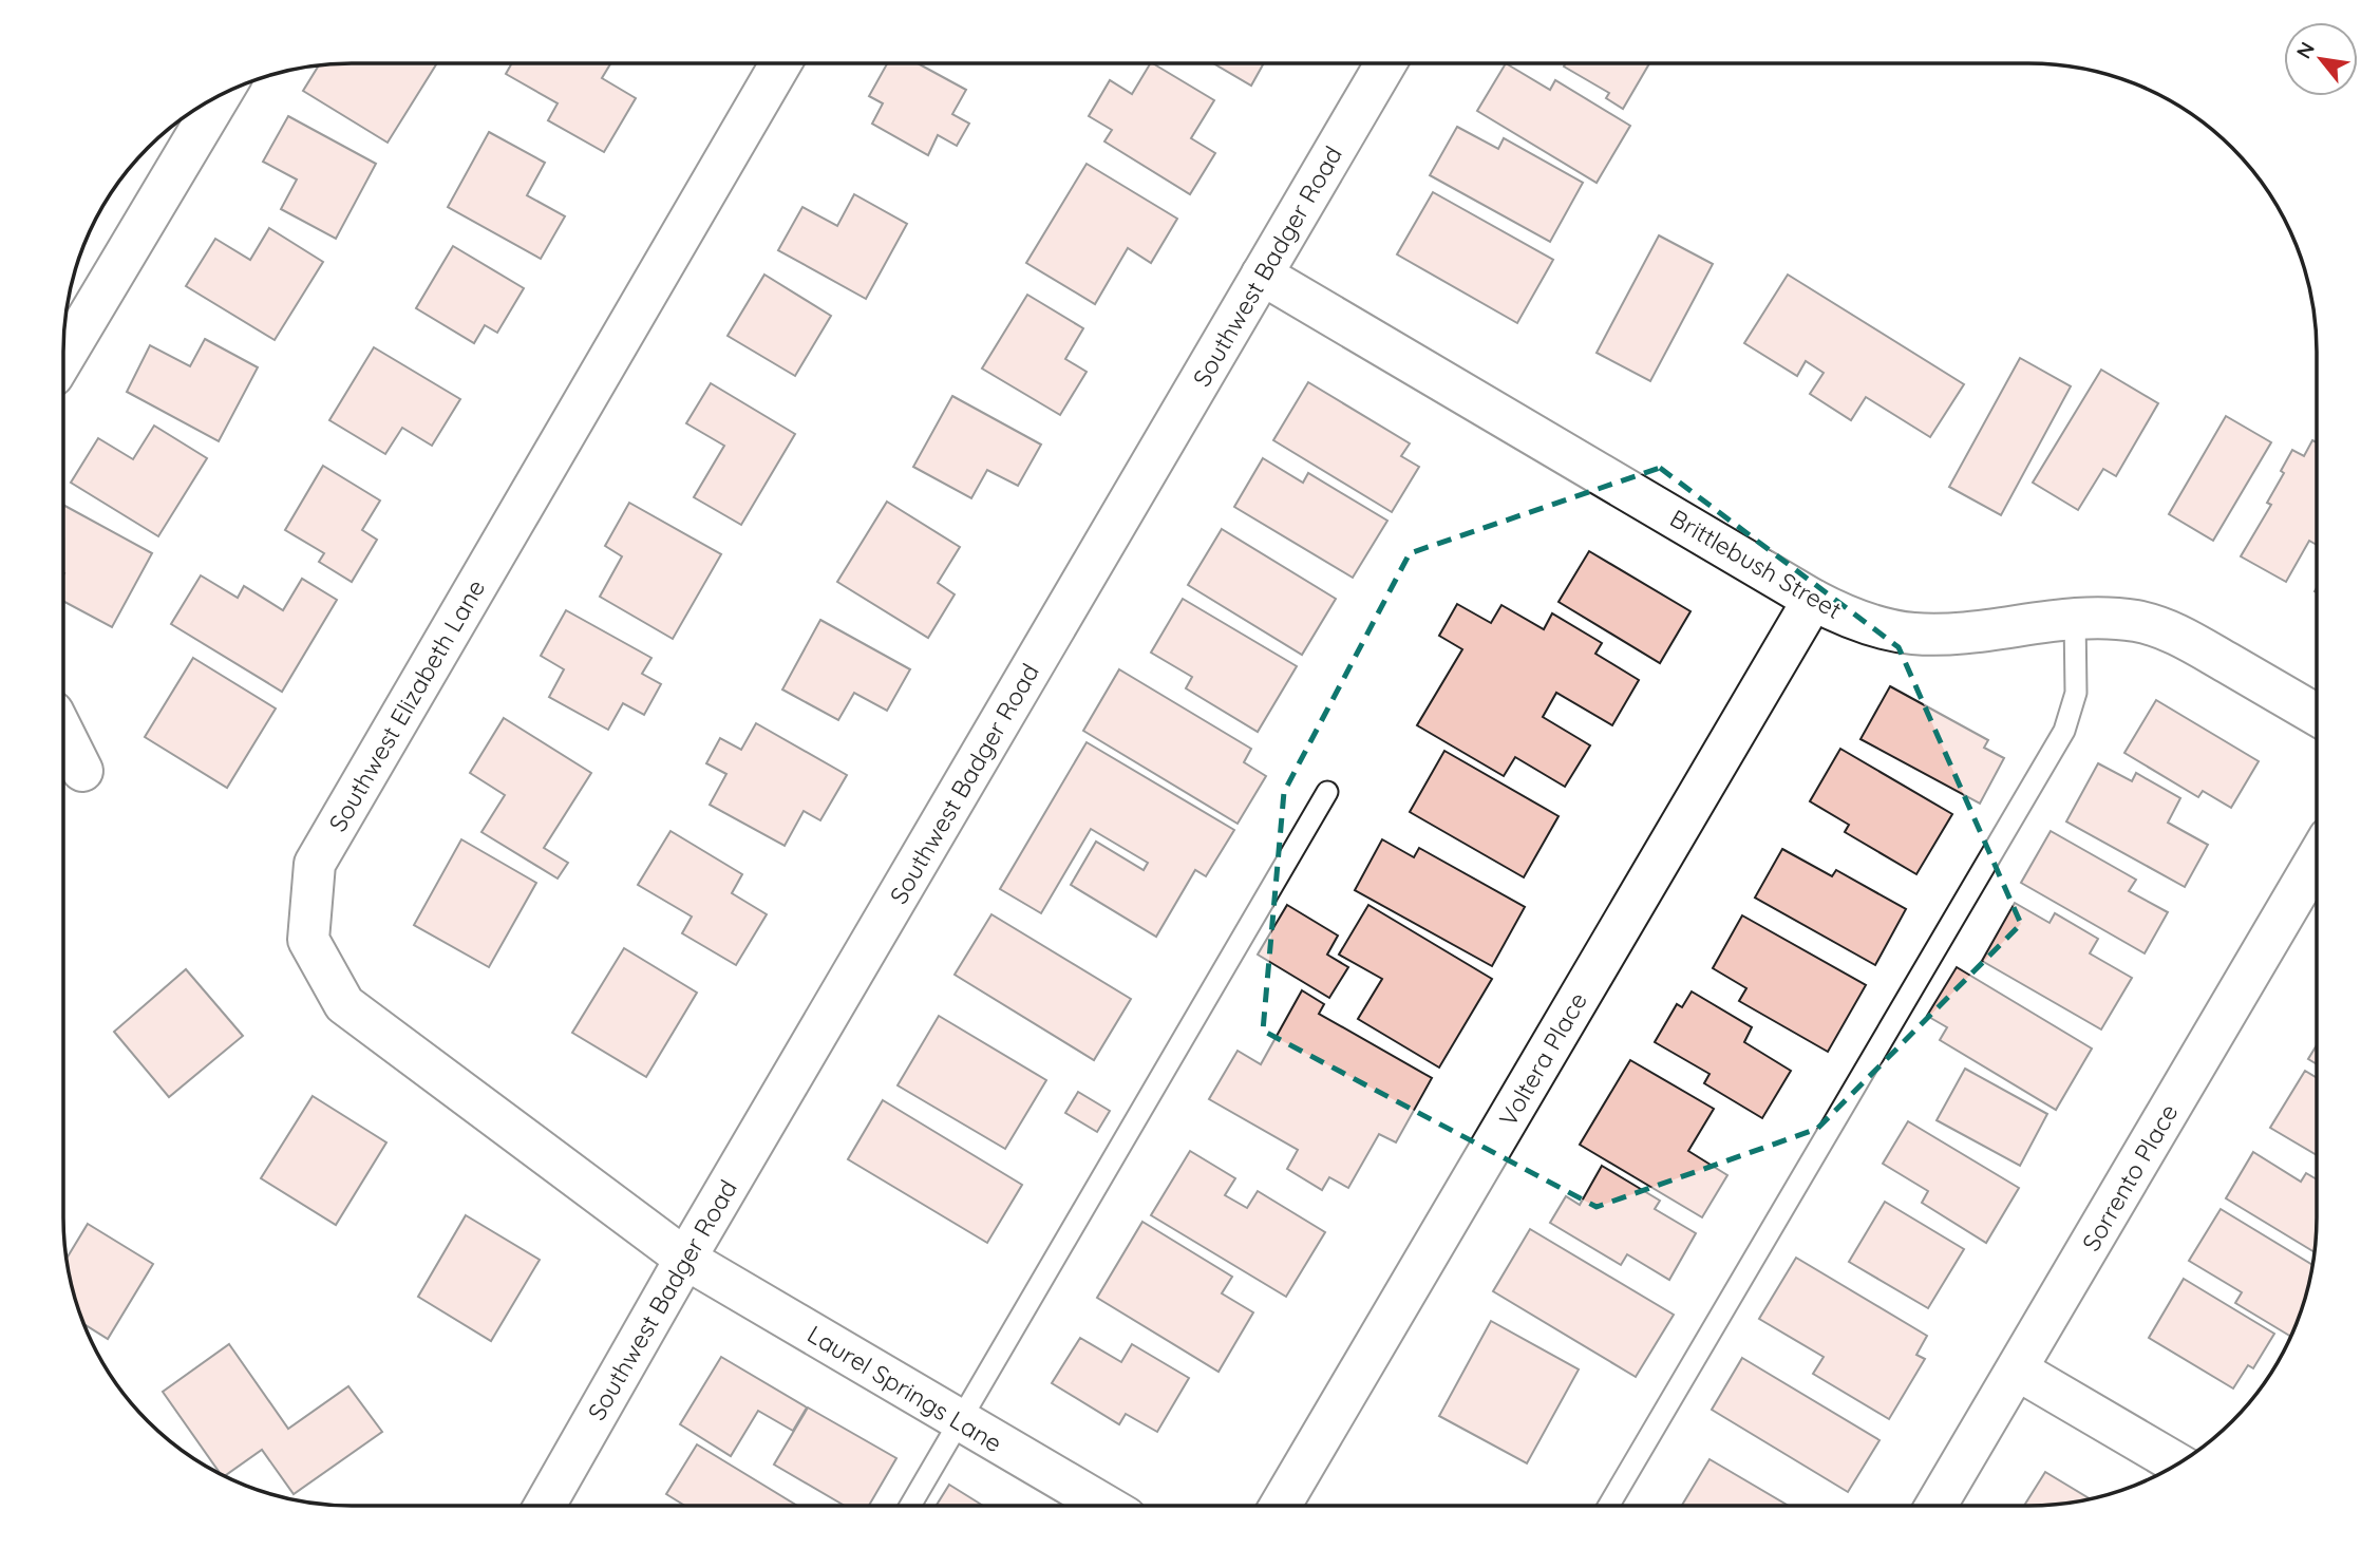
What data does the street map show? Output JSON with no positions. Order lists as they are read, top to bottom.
{
  "streets": {
    "street": [
      "Southwest Badger Road",
      "Brittlebush Street",
      "Southwest Elizabeth Lane",
      "Voltera Place",
      "Sorrento Place",
      "Laurel Springs Lane"
    ]
  },
  "crossings": [
    ["Southwest Badger Road", "Brittlebush Street"],
    ["Southwest Badger Road", "Southwest Elizabeth Lane"],
    ["Southwest Badger Road", "Laurel Springs Lane"],
    ["Brittlebush Street", "Voltera Place"],
    ["Southwest Elizabeth Lane", "Laurel Springs Lane"]
  ],
  "north": "top left"
}
